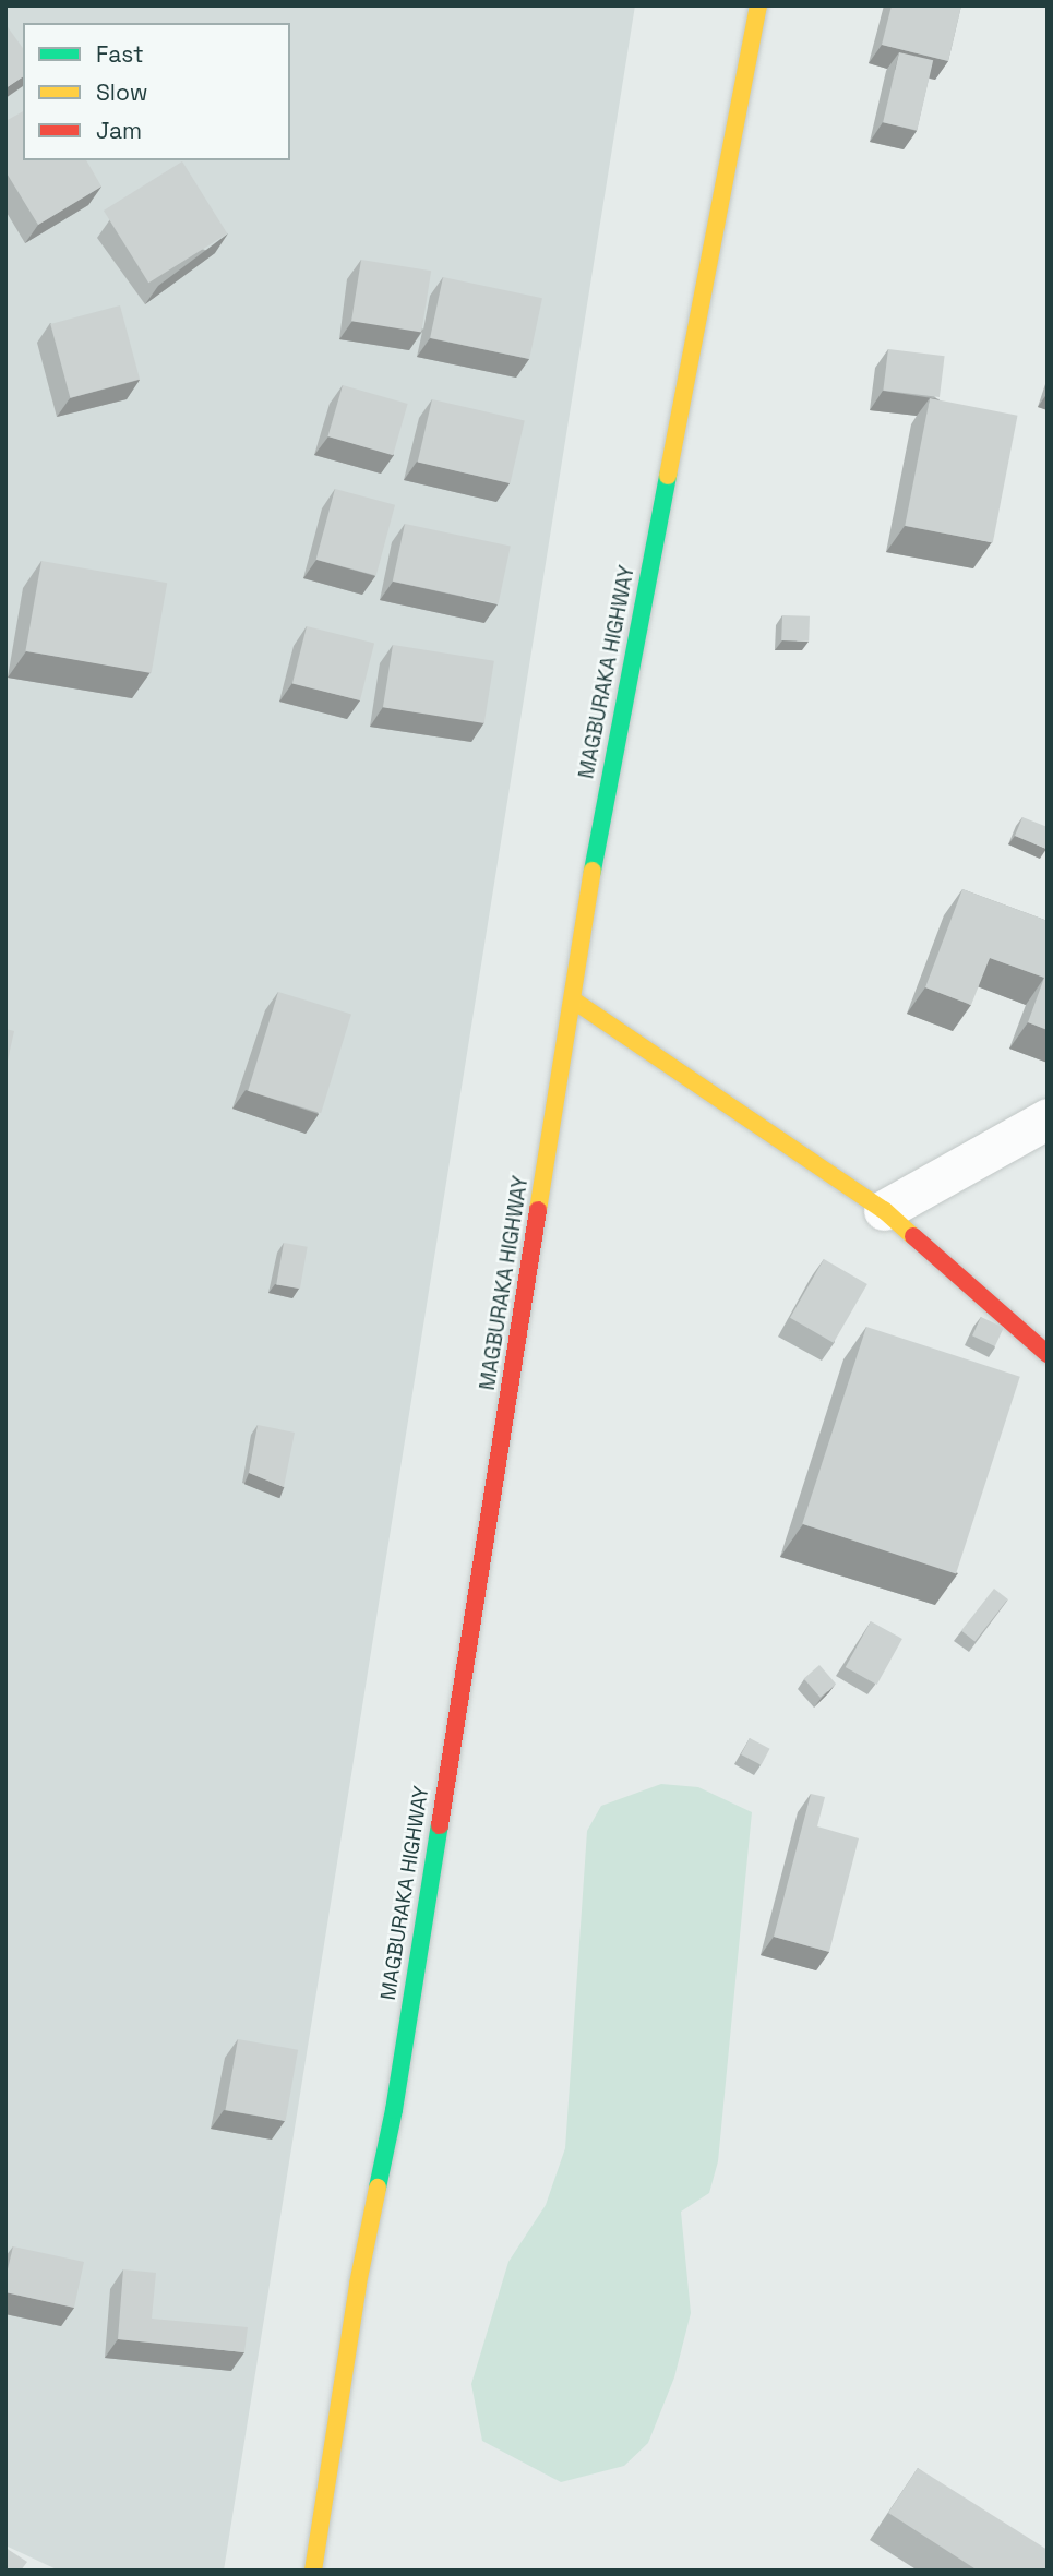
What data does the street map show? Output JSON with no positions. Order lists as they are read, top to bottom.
{
  "streets": {
    "main road": ["MAGBURAKA HIGHWAY"]
  },
  "legend": ["Fast", "Slow", "Jam"]
}
